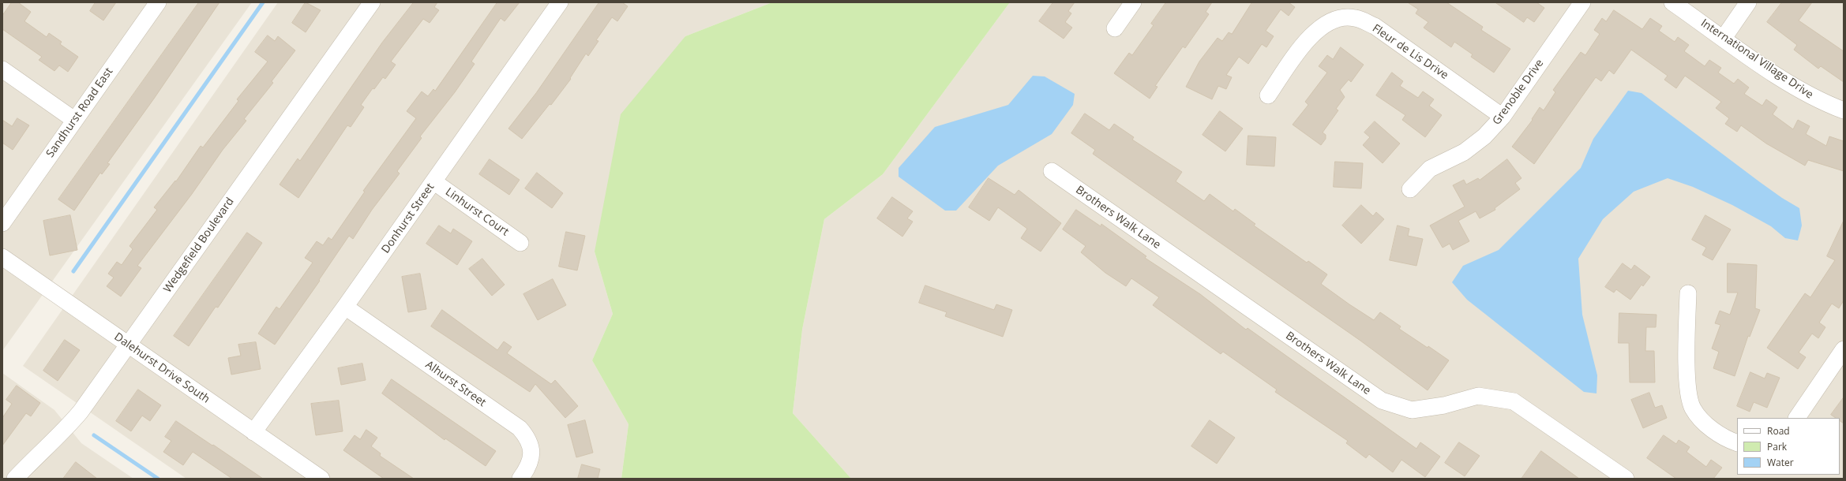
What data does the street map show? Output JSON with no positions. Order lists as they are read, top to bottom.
{
  "streets": {
    "street": [
      "Fleur de Lis Drive",
      "International Village Drive",
      "Grenoble Drive",
      "Sandhurst Road East",
      "Linhurst Court",
      "Brothers Walk Lane",
      "Donhurst Street",
      "Wedgefield Boulevard",
      "Dalehurst Drive South",
      "Alhurst Street"
    ]
  },
  "crossings": [
    ["Fleur de Lis Drive", "Grenoble Drive"],
    ["Linhurst Court", "Donhurst Street"],
    ["Donhurst Street", "Dalehurst Drive South"],
    ["Donhurst Street", "Alhurst Street"],
    ["Wedgefield Boulevard", "Dalehurst Drive South"]
  ],
  "legend": ["Road", "Park", "Water"]
}
